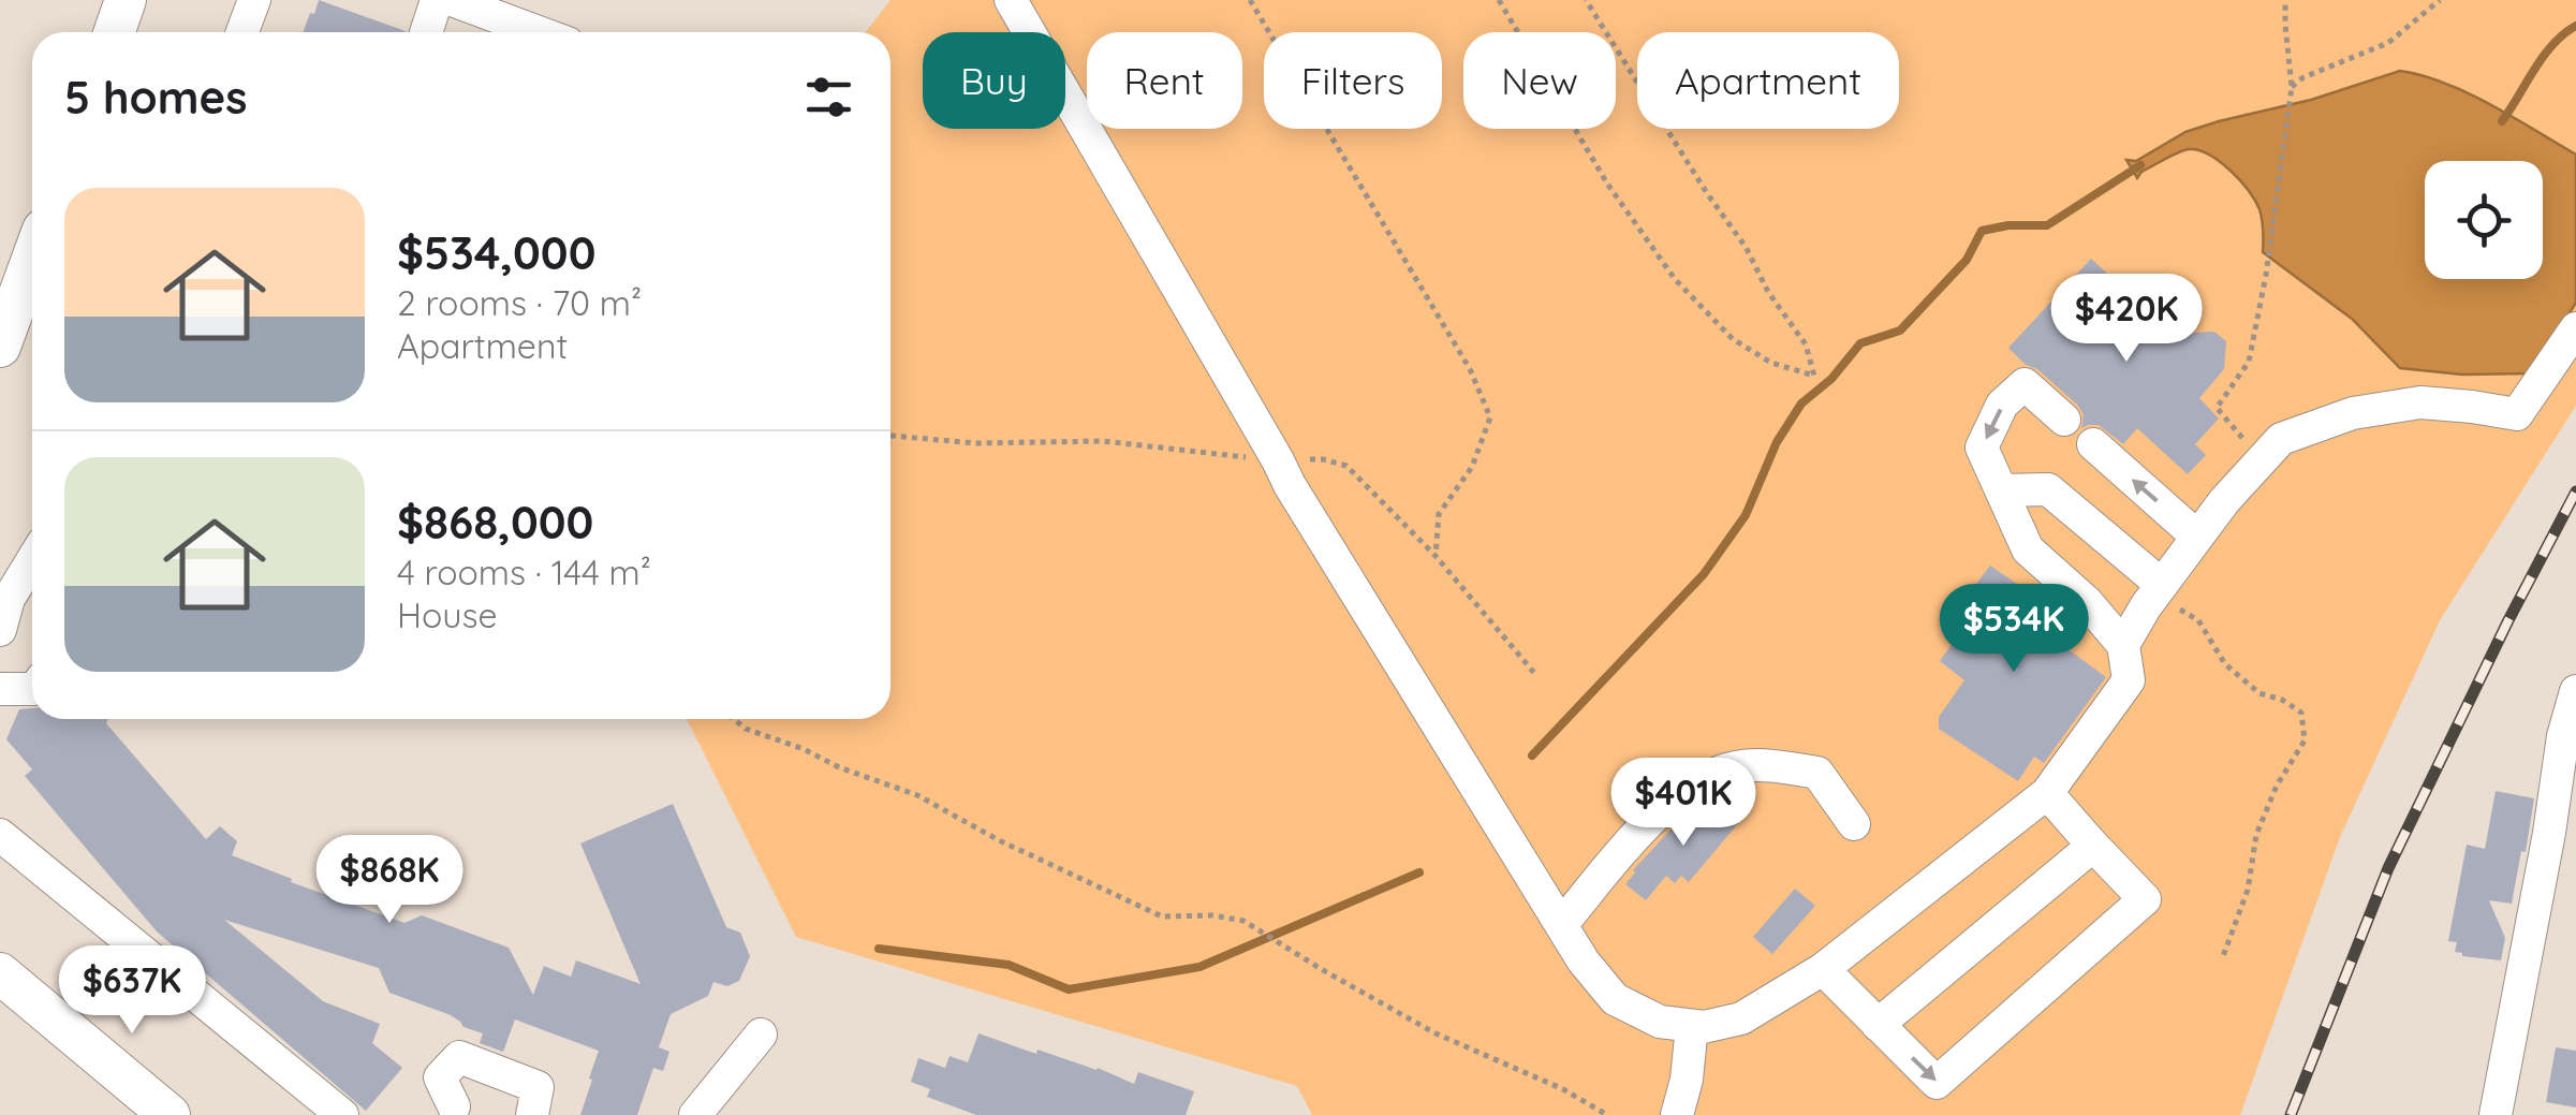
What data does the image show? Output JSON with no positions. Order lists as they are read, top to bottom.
{
  "page": {
    "chip": [
      "Buy",
      "Rent",
      "Filters",
      "New",
      "Apartment"
    ],
    "heading": "5 homes",
    "list": [
      {
        "name": "$534,000",
        "note": "2 rooms · 70 m² · Apartment"
      },
      {
        "name": "$868,000",
        "note": "4 rooms · 144 m² · House"
      }
    ],
    "price": [
      "$420K",
      "$534K",
      "$401K",
      "$868K",
      "$637K"
    ]
  }
}
